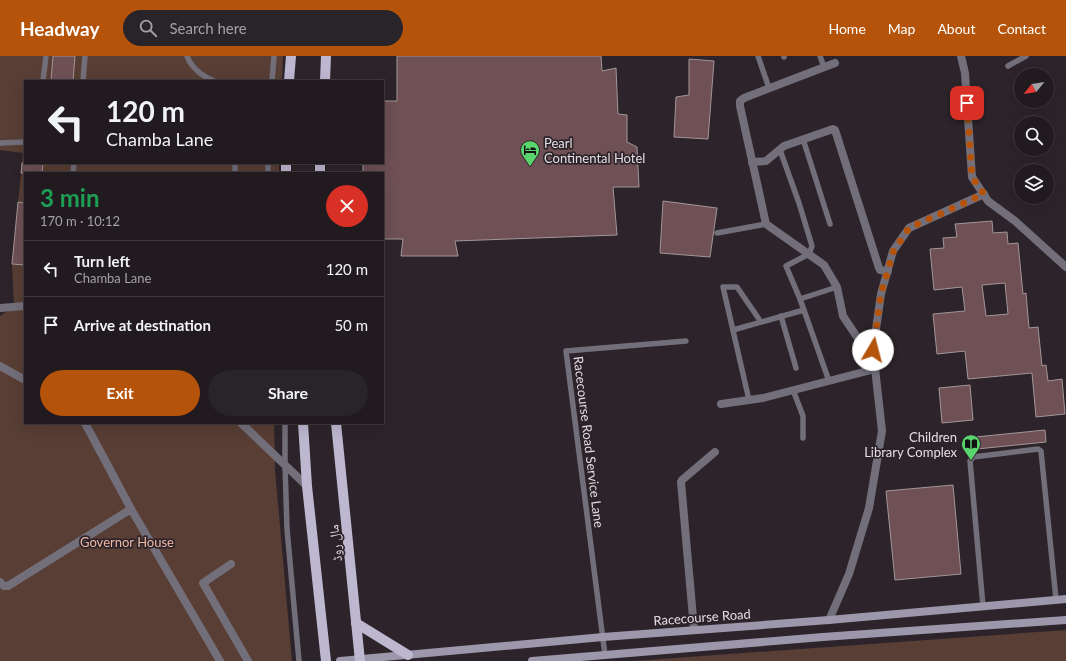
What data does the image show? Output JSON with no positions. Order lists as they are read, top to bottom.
{
  "streets": {
    "main road": ["مال روڈ", "Racecourse Road"],
    "lane": ["Racecourse Road Service Lane"]
  },
  "crossings": [
    ["Racecourse Road Service Lane", "Racecourse Road"],
    ["مال روڈ", "Racecourse Road"]
  ],
  "parks": ["Governor House"],
  "places": {
    "hotel": ["Pearl Continental Hotel"],
    "library": ["Children Library Complex"]
  },
  "north": "bottom left",
  "page": {
    "header": "Headway",
    "search": "Search here",
    "nav": [
      "Home",
      "Map",
      "About",
      "Contact"
    ],
    "turn": ["120 m", "Chamba Lane"],
    "heading": ["3 min", "170 m · 10:12"],
    "list": [
      {
        "name": "Turn left",
        "note": "Chamba Lane",
        "value": "120 m"
      },
      {
        "name": "Arrive at destination",
        "value": "50 m"
      }
    ],
    "buttons": ["Exit", "Share"]
  }
}
